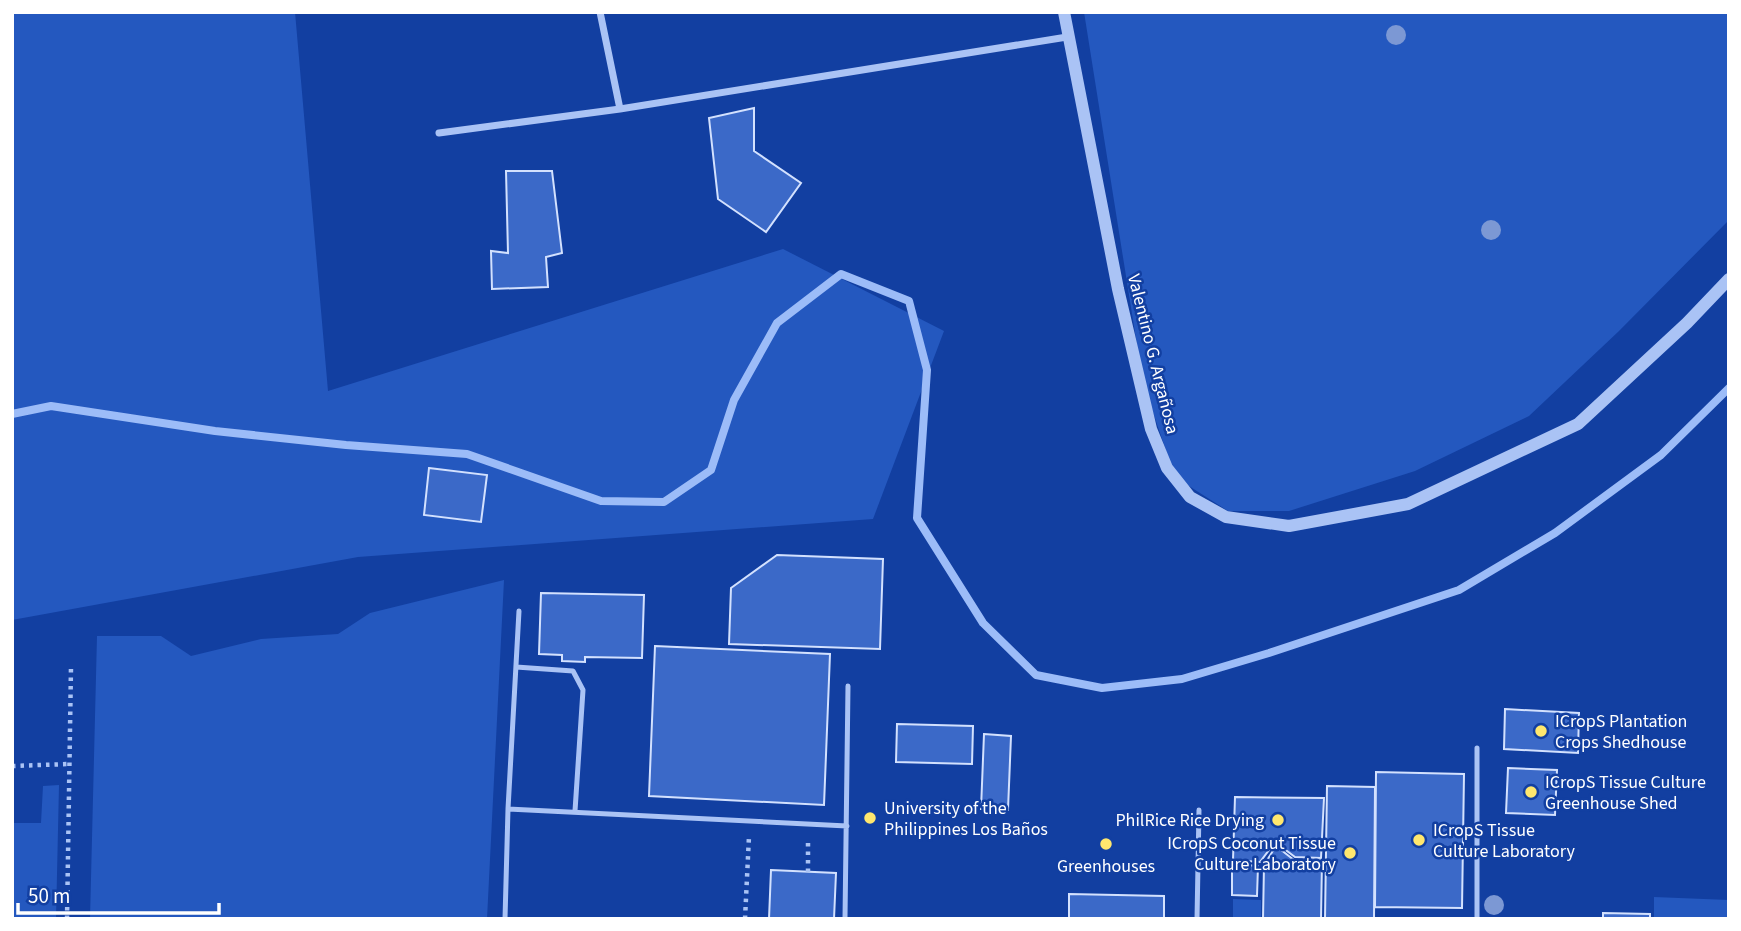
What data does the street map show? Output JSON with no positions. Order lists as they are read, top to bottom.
{
  "streets": {
    "street": ["Valentino G. Argañosa"]
  },
  "places": [
    "ICropS Plantation Crops Shedhouse",
    "ICropS Tissue Culture Greenhouse Shed",
    "University of the Philippines Los Baños",
    "PhilRice Rice Drying",
    "ICropS Tissue Culture Laboratory",
    "Greenhouses",
    "ICropS Coconut Tissue Culture Laboratory"
  ],
  "scale_bar": "50 m"
}
